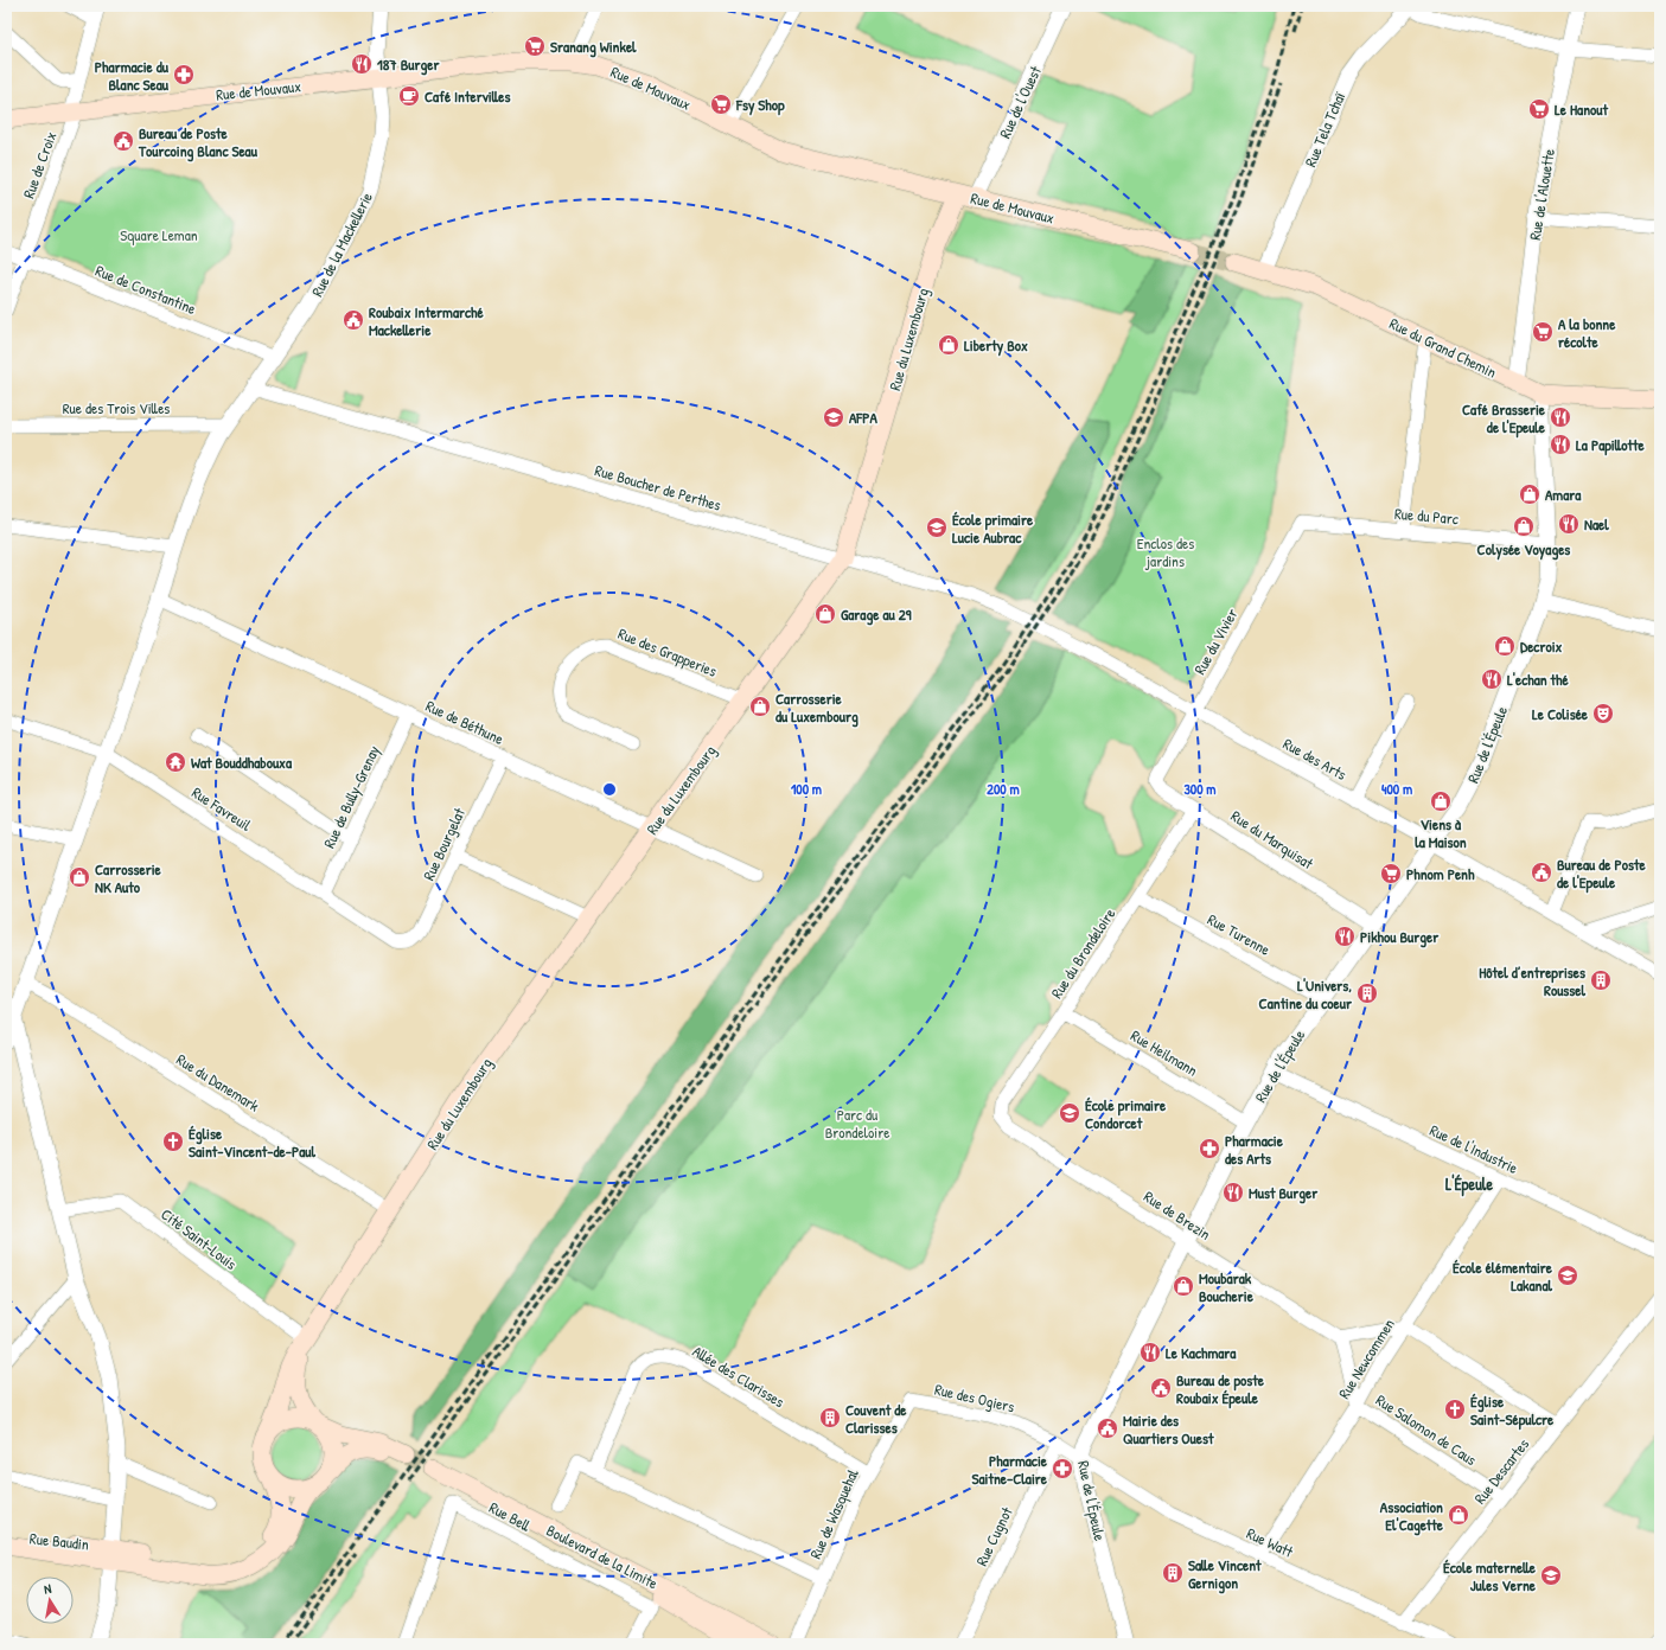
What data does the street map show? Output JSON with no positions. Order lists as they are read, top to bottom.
{
  "streets": {
    "main road": [
      "Rue de Mouvaux",
      "Rue du Luxembourg",
      "Rue du Grand Chemin",
      "Rue Baudin",
      "Boulevard de la Limite"
    ],
    "street": [
      "Rue de l'Ouest",
      "Rue Tela Tchaï",
      "Rue de Croix",
      "Rue de l'Alouette",
      "Rue de la Mackellerie",
      "Rue de Constantine",
      "Rue des Trois Villes",
      "Rue Boucher de Perthes",
      "Rue du Parc",
      "Rue du Vivier",
      "Rue des Grapperies",
      "Rue de Béthune",
      "Rue de l'Épeule",
      "Rue des Arts",
      "Rue de Bully-Grenay",
      "Rue Favreuil",
      "Rue du Marquisat",
      "Rue Bourgelat",
      "Rue Turenne",
      "Rue du Brondeloire",
      "Rue Heilmann",
      "Rue du Danemark",
      "Rue de l'Industrie",
      "Rue de Brezin",
      "Cité Saint-Louis",
      "Rue Newcommen",
      "Allée des Clarisses",
      "Rue des Ogiers",
      "Rue Salomon de Caus",
      "Rue Descartes",
      "Rue de Wasquehal",
      "Rue Bell",
      "Rue Cugnot",
      "Rue Watt"
    ]
  },
  "crossings": [
    ["Rue de Mouvaux", "Rue de l'Ouest"],
    ["Rue de Mouvaux", "Rue de Croix"],
    ["Rue de Mouvaux", "Rue de la Mackellerie"],
    ["Rue de Mouvaux", "Rue du Luxembourg"],
    ["Rue Tela Tchaï", "Rue du Grand Chemin"],
    ["Rue de Croix", "Rue de Constantine"],
    ["Rue de l'Alouette", "Rue du Grand Chemin"],
    ["Rue de la Mackellerie", "Rue de Constantine"],
    ["Rue de la Mackellerie", "Rue des Trois Villes"],
    ["Rue de la Mackellerie", "Rue Boucher de Perthes"],
    ["Rue de la Mackellerie", "Rue de Béthune"],
    ["Rue de la Mackellerie", "Rue Favreuil"],
    ["Rue de la Mackellerie", "Rue du Danemark"],
    ["Rue du Luxembourg", "Rue Boucher de Perthes"],
    ["Rue du Luxembourg", "Rue des Grapperies"],
    ["Rue du Luxembourg", "Rue de Béthune"],
    ["Rue du Luxembourg", "Rue du Danemark"],
    ["Rue du Luxembourg", "Cité Saint-Louis"],
    ["Rue du Grand Chemin", "Rue de l'Épeule"],
    ["Rue Boucher de Perthes", "Rue des Arts"],
    ["Rue du Parc", "Rue du Vivier"],
    ["Rue du Parc", "Rue de l'Épeule"],
    ["Rue du Vivier", "Rue des Arts"],
    ["Rue du Vivier", "Rue du Marquisat"],
    ["Rue de Béthune", "Rue de Bully-Grenay"],
    ["Rue de Béthune", "Rue Bourgelat"],
    ["Rue de l'Épeule", "Rue des Arts"],
    ["Rue de l'Épeule", "Rue du Marquisat"],
    ["Rue de l'Épeule", "Rue Turenne"],
    ["Rue de l'Épeule", "Rue Heilmann"],
    ["Rue de l'Épeule", "Rue de l'Industrie"],
    ["Rue de l'Épeule", "Rue de Brezin"],
    ["Rue de l'Épeule", "Rue des Ogiers"],
    ["Rue de l'Épeule", "Rue Watt"],
    ["Rue de Bully-Grenay", "Rue Favreuil"],
    ["Rue Favreuil", "Rue Bourgelat"],
    ["Rue du Marquisat", "Rue du Brondeloire"],
    ["Rue Turenne", "Rue du Brondeloire"],
    ["Rue du Brondeloire", "Rue Heilmann"],
    ["Rue du Brondeloire", "Rue de Brezin"],
    ["Rue de l'Industrie", "Rue Newcommen"],
    ["Rue Newcommen", "Rue Salomon de Caus"],
    ["Rue Newcommen", "Rue Watt"],
    ["Allée des Clarisses", "Rue de Wasquehal"],
    ["Rue des Ogiers", "Rue de Wasquehal"],
    ["Rue des Ogiers", "Rue Cugnot"],
    ["Rue des Ogiers", "Rue Watt"],
    ["Rue Salomon de Caus", "Rue Descartes"],
    ["Rue Descartes", "Rue Watt"]
  ],
  "districts": ["L'Épeule"],
  "parks": ["Square Leman", "Enclos des jardins", "Parc du Brondeloire"],
  "places": {
    "supermarket": [
      "Sranang Winkel",
      "Fsy Shop",
      "Le Hanout",
      "A la bonne récolte",
      "Phnom Penh"
    ],
    "restaurant": [
      "187 Burger",
      "Café Brasserie de l'Epeule",
      "La Papillotte",
      "Nael",
      "L'echan thé",
      "Pikhou Burger",
      "Must Burger",
      "Le Kachmara"
    ],
    "pharmacy": ["Pharmacie du Blanc Seau", "Pharmacie des Arts", "Pharmacie Saitne-Claire"],
    "cafe": ["Café Intervilles"],
    "public building": [
      "Bureau de Poste Tourcoing Blanc Seau",
      "Roubaix Intermarché Mackellerie",
      "Bureau de Poste de l'Epeule",
      "Bureau de poste Roubaix Épeule",
      "Mairie des Quartiers Ouest"
    ],
    "shop": [
      "Liberty Box",
      "Amara",
      "Colysée Voyages",
      "Garage au 29",
      "Decroix",
      "Carrosserie du Luxembourg",
      "Viens à la Maison",
      "Carrosserie NK Auto",
      "Moubarak Boucherie",
      "Association El'Cagette"
    ],
    "school or university": [
      "AFPA",
      "École primaire Lucie Aubrac",
      "École primaire Condorcet",
      "École élémentaire Lakanal",
      "École maternelle Jules Verne"
    ],
    "theatre": ["Le Colisée"],
    "temple": ["Wat Bouddhabouxa"],
    "building": [
      "Hôtel d’entreprises Roussel",
      "L'Univers, Cantine du coeur",
      "Couvent de Clarisses",
      "Salle Vincent Gernigon"
    ],
    "church": ["Église Saint-Vincent-de-Paul", "Église Saint-Sépulcre"]
  },
  "north": "top",
  "rings": [
    "100 m",
    "200 m",
    "300 m",
    "400 m"
  ]
}
